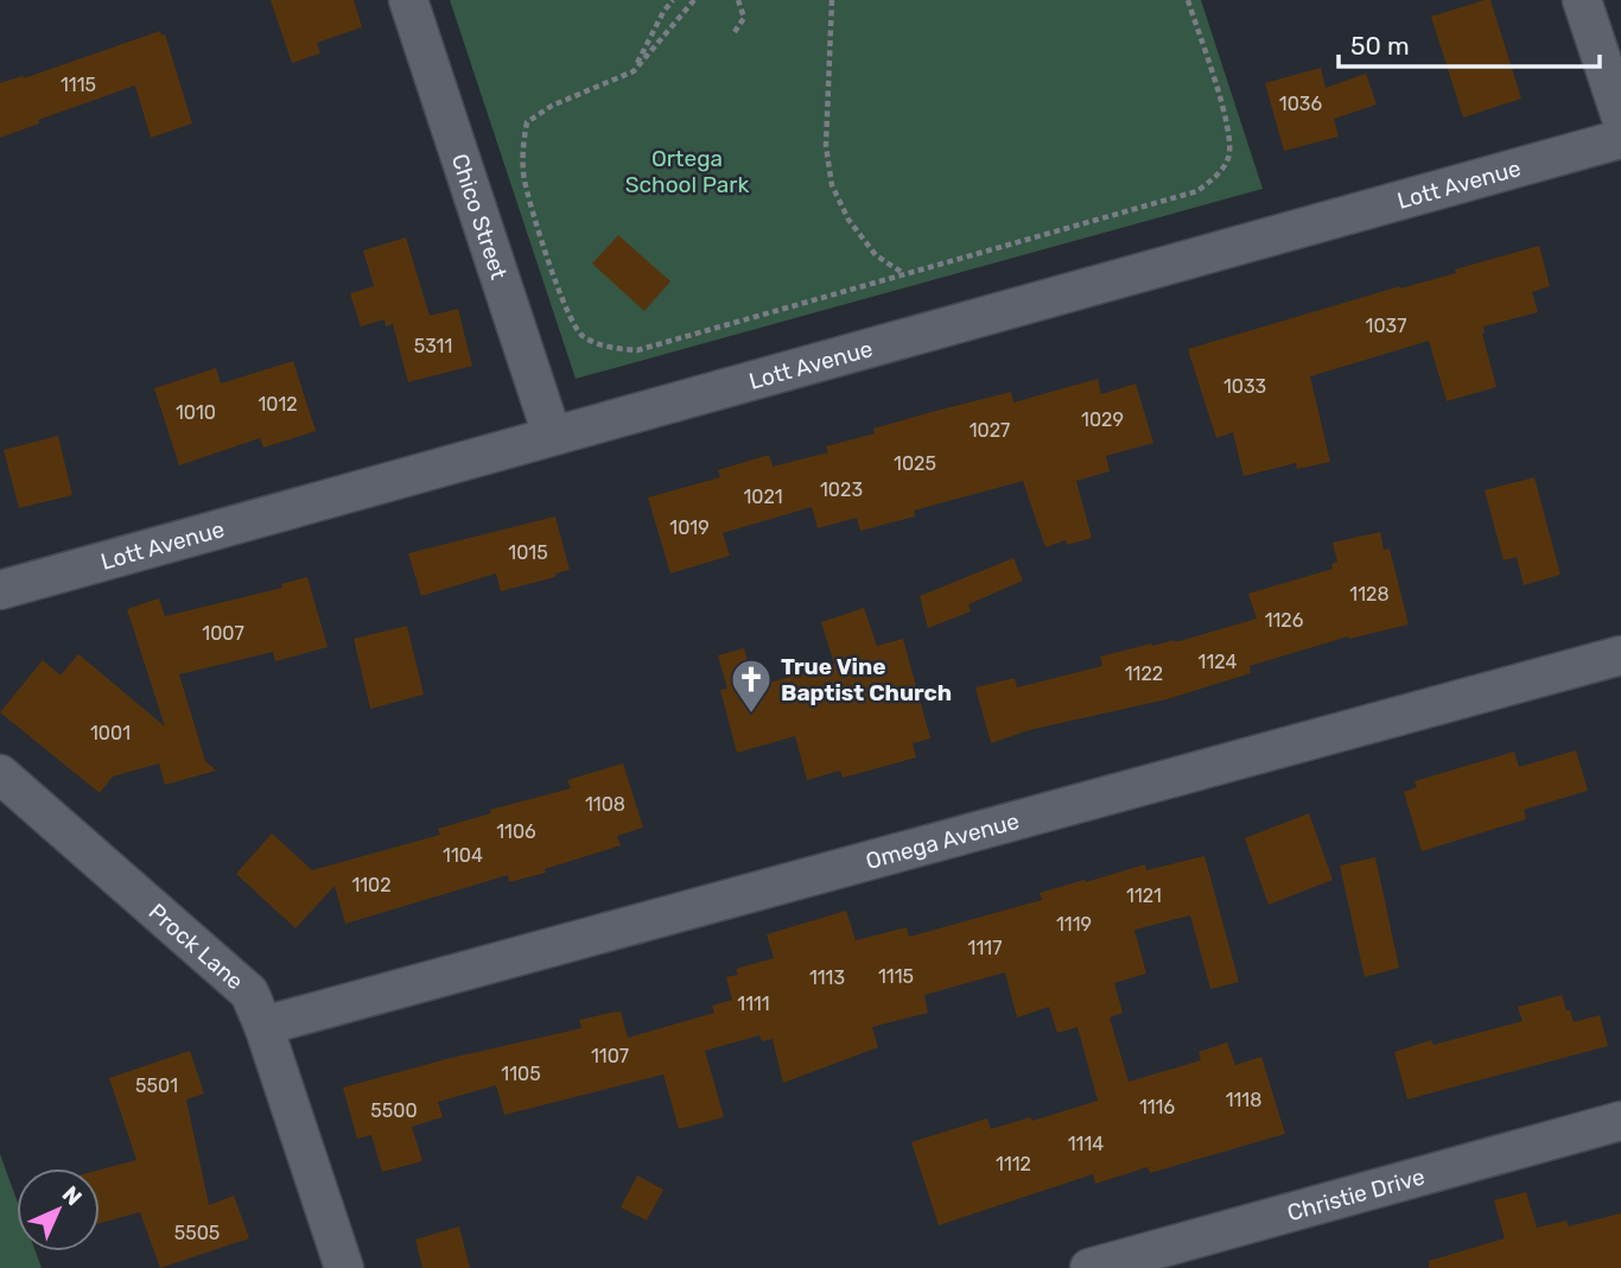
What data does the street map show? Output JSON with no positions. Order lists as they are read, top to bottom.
{
  "streets": {
    "street": [
      "Lott Avenue",
      "Chico Street",
      "Omega Avenue",
      "Prock Lane",
      "Christie Drive"
    ]
  },
  "crossings": [
    ["Lott Avenue", "Chico Street"],
    ["Omega Avenue", "Prock Lane"]
  ],
  "parks": ["Ortega School Park"],
  "places": {
    "church": ["True Vine Baptist Church"]
  },
  "house_numbers": [
    "1115",
    "1036",
    "1037",
    "5311",
    "1033",
    "1012",
    "1010",
    "1029",
    "1027",
    "1025",
    "1023",
    "1021",
    "1019",
    "1015",
    "1128",
    "1126",
    "1007",
    "1124",
    "1122",
    "1001",
    "1108",
    "1106",
    "1104",
    "1102",
    "1121",
    "1119",
    "1117",
    "1115",
    "1113",
    "1111",
    "1107",
    "1105",
    "5501",
    "1118",
    "1116",
    "5500",
    "1114",
    "1112",
    "5505"
  ],
  "scale_bar": "50 m",
  "north": "top right"
}
